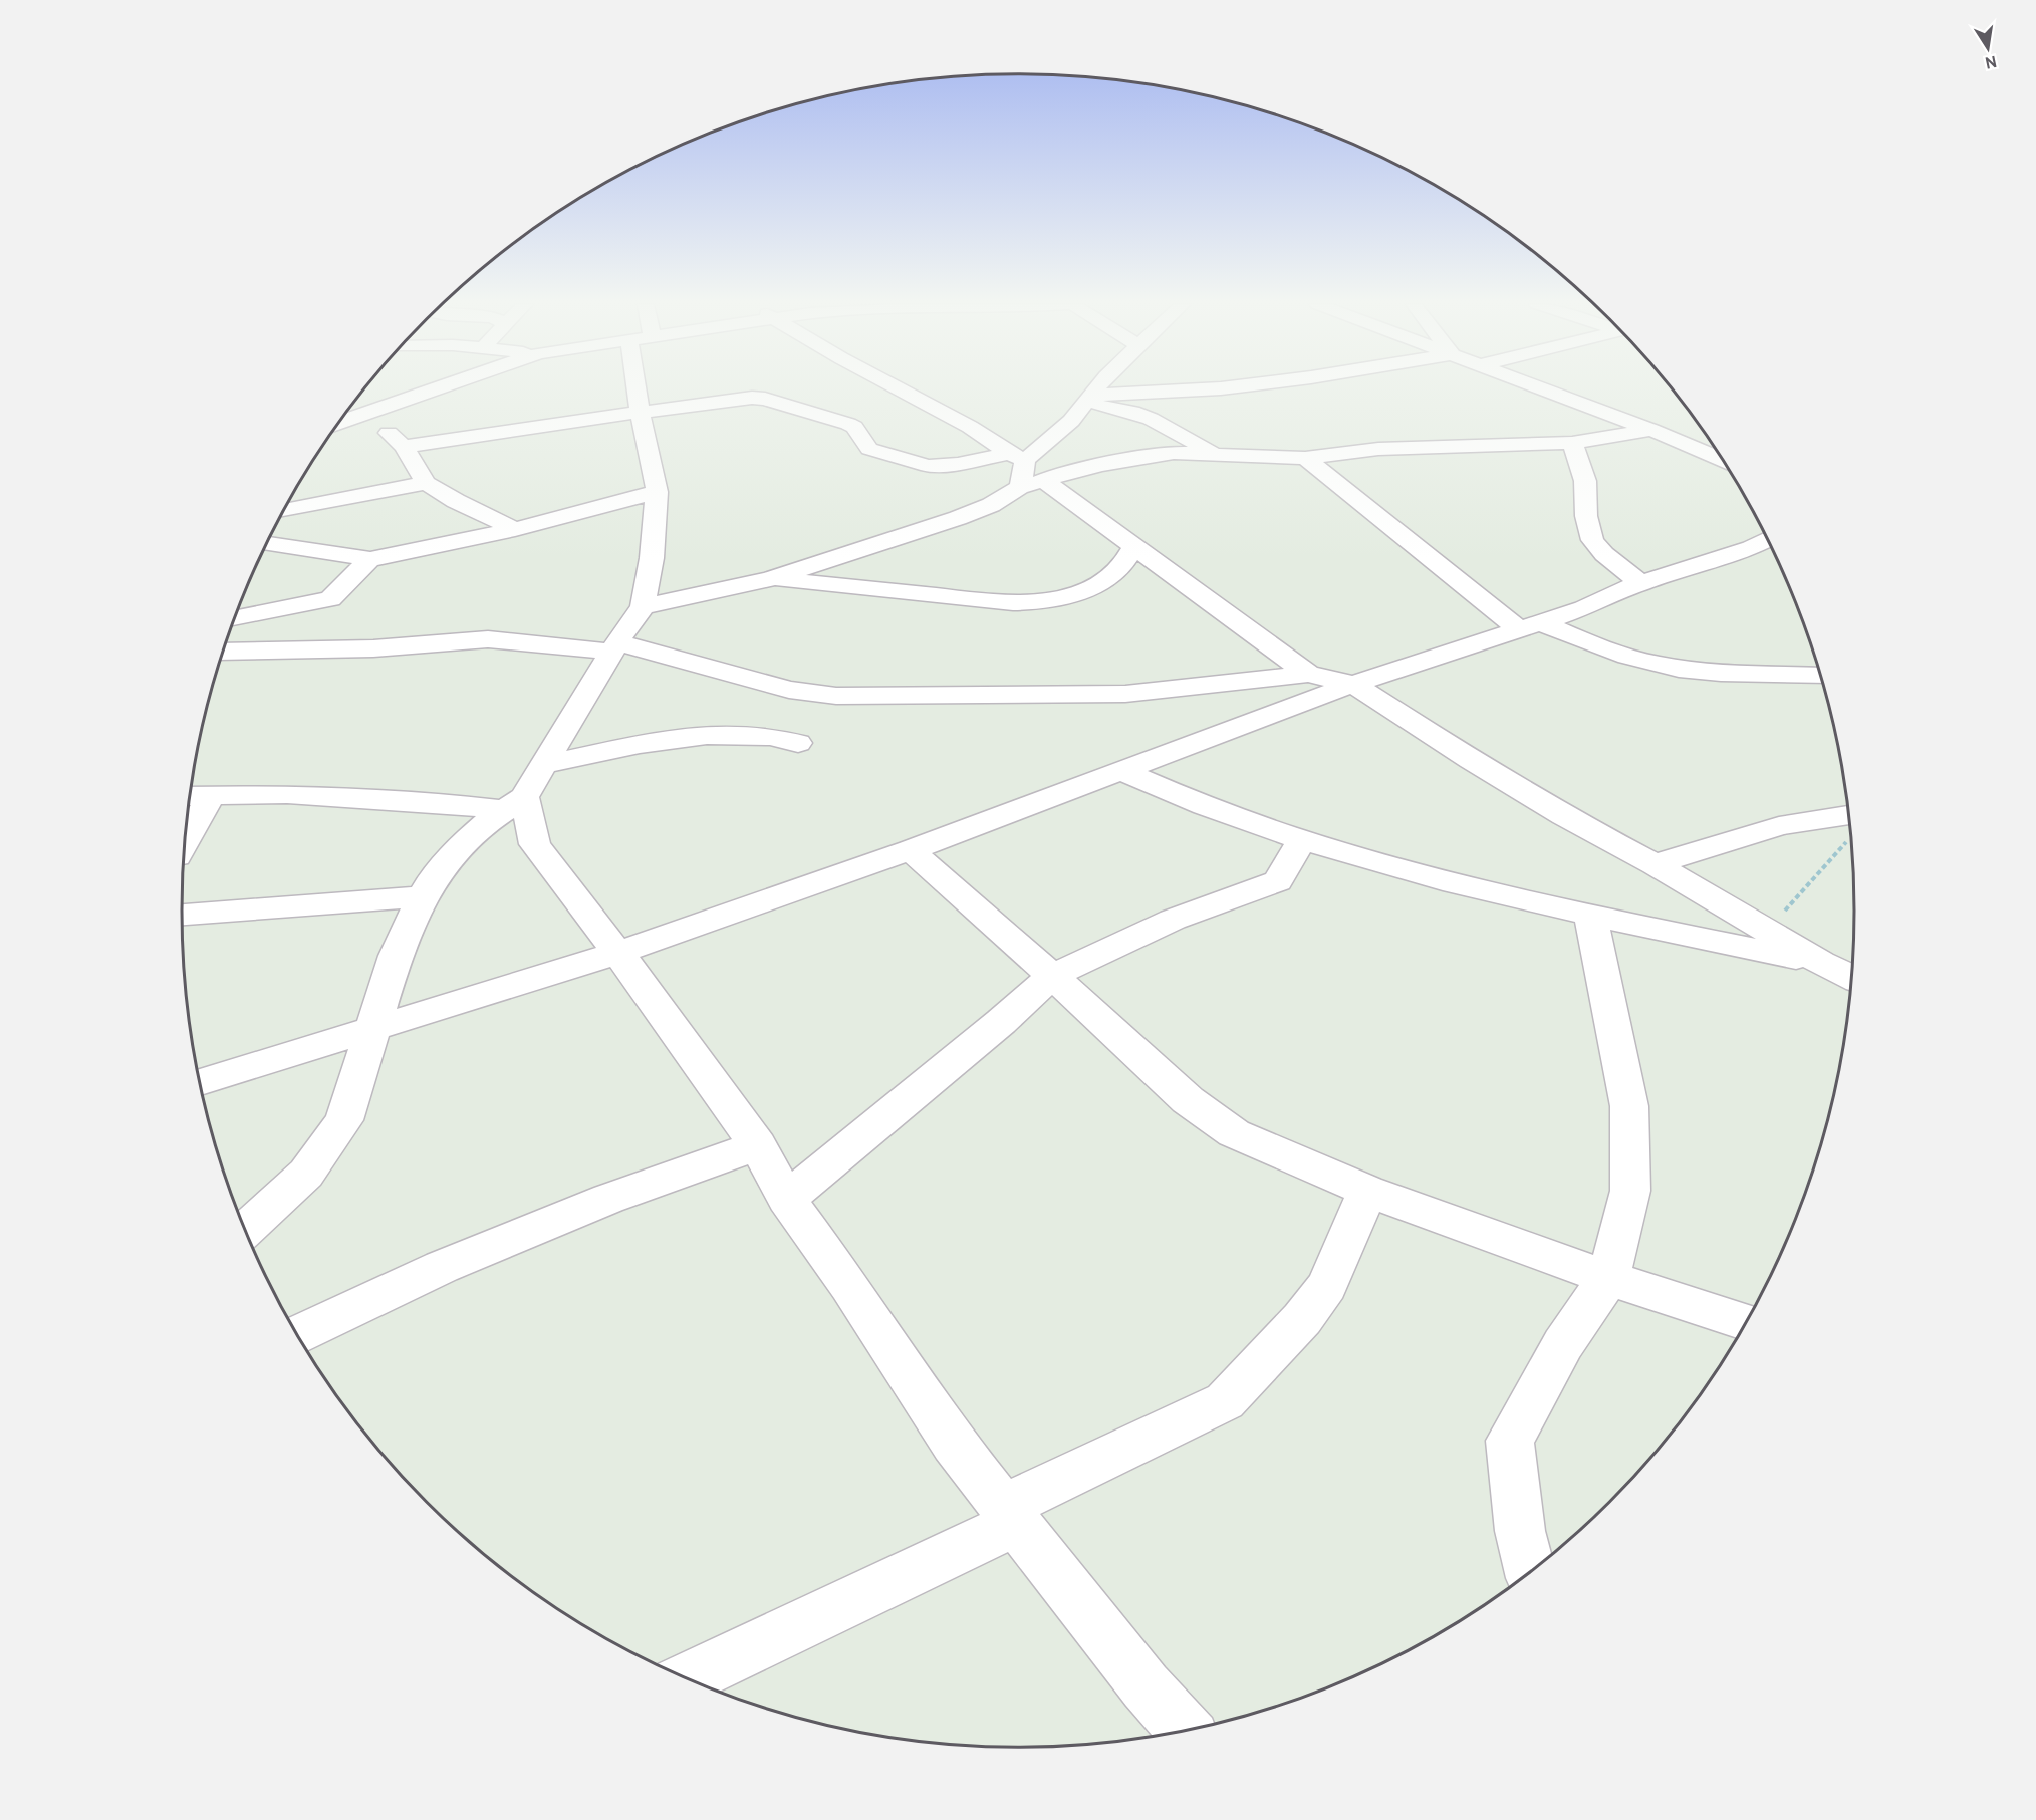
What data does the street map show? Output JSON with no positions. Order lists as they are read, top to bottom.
{
  "north": "bottom"
}
